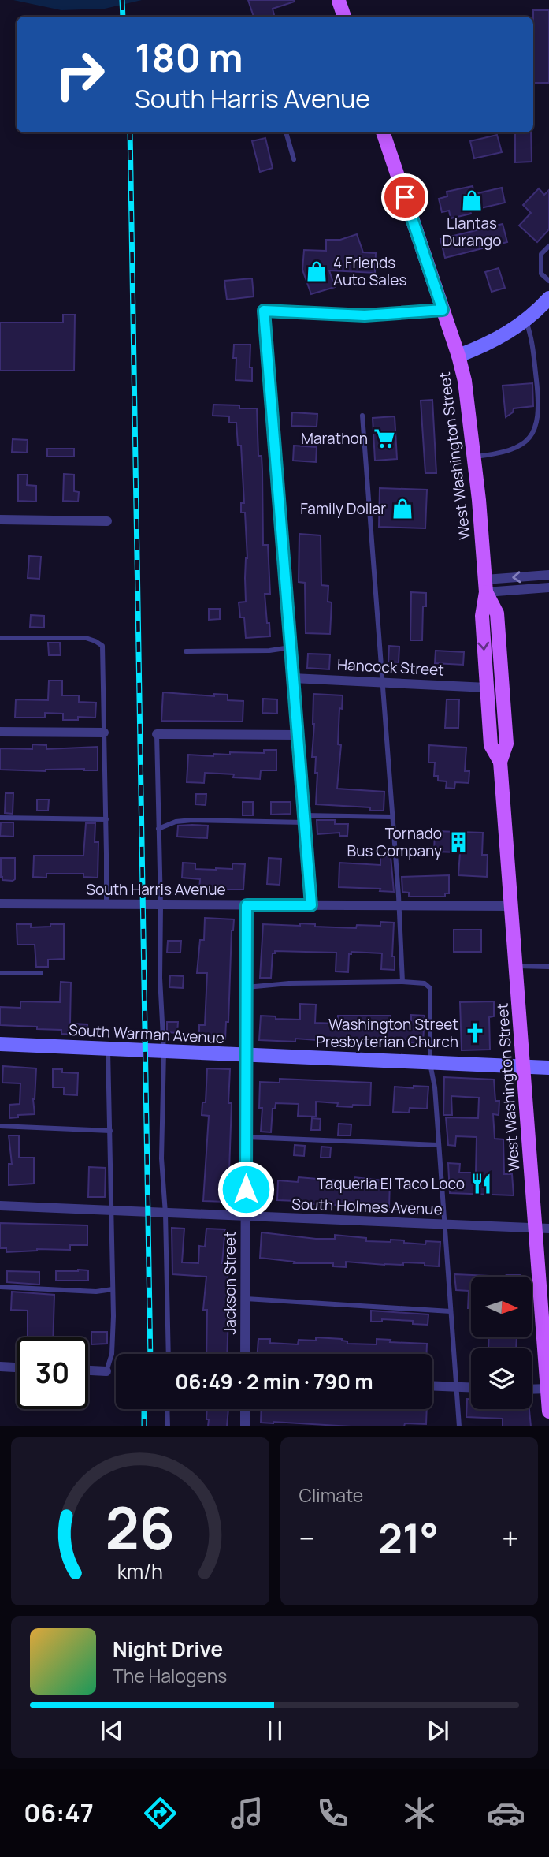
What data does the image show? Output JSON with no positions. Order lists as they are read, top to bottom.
{
  "streets": {
    "main road": ["West Washington Street", "South Warman Avenue"],
    "street": [
      "Hancock Street",
      "South Harris Avenue",
      "South Holmes Avenue",
      "Jackson Street"
    ]
  },
  "crossings": [
    ["West Washington Street", "Hancock Street"],
    ["West Washington Street", "South Harris Avenue"],
    ["West Washington Street", "South Warman Avenue"],
    ["West Washington Street", "South Holmes Avenue"],
    ["South Harris Avenue", "Jackson Street"],
    ["South Warman Avenue", "Jackson Street"],
    ["South Holmes Avenue", "Jackson Street"]
  ],
  "places": {
    "shop": ["Llantas Durango", "4 Friends Auto Sales", "Family Dollar"],
    "supermarket": ["Marathon"],
    "building": ["Tornado Bus Company"],
    "church": ["Washington Street Presbyterian Church"],
    "restaurant": ["Taqueria El Taco Loco"]
  },
  "north": "right",
  "page": {
    "turn": ["180 m", "South Harris Avenue"],
    "limit": "30",
    "trip": "06:49 · 2 min · 790 m",
    "tile": "Climate",
    "heat": ["−", "21°", "+"],
    "song": ["Night Drive", "The Halogens"],
    "tabs": "06:47",
    "gauge": ["26", "km/h"]
  }
}
